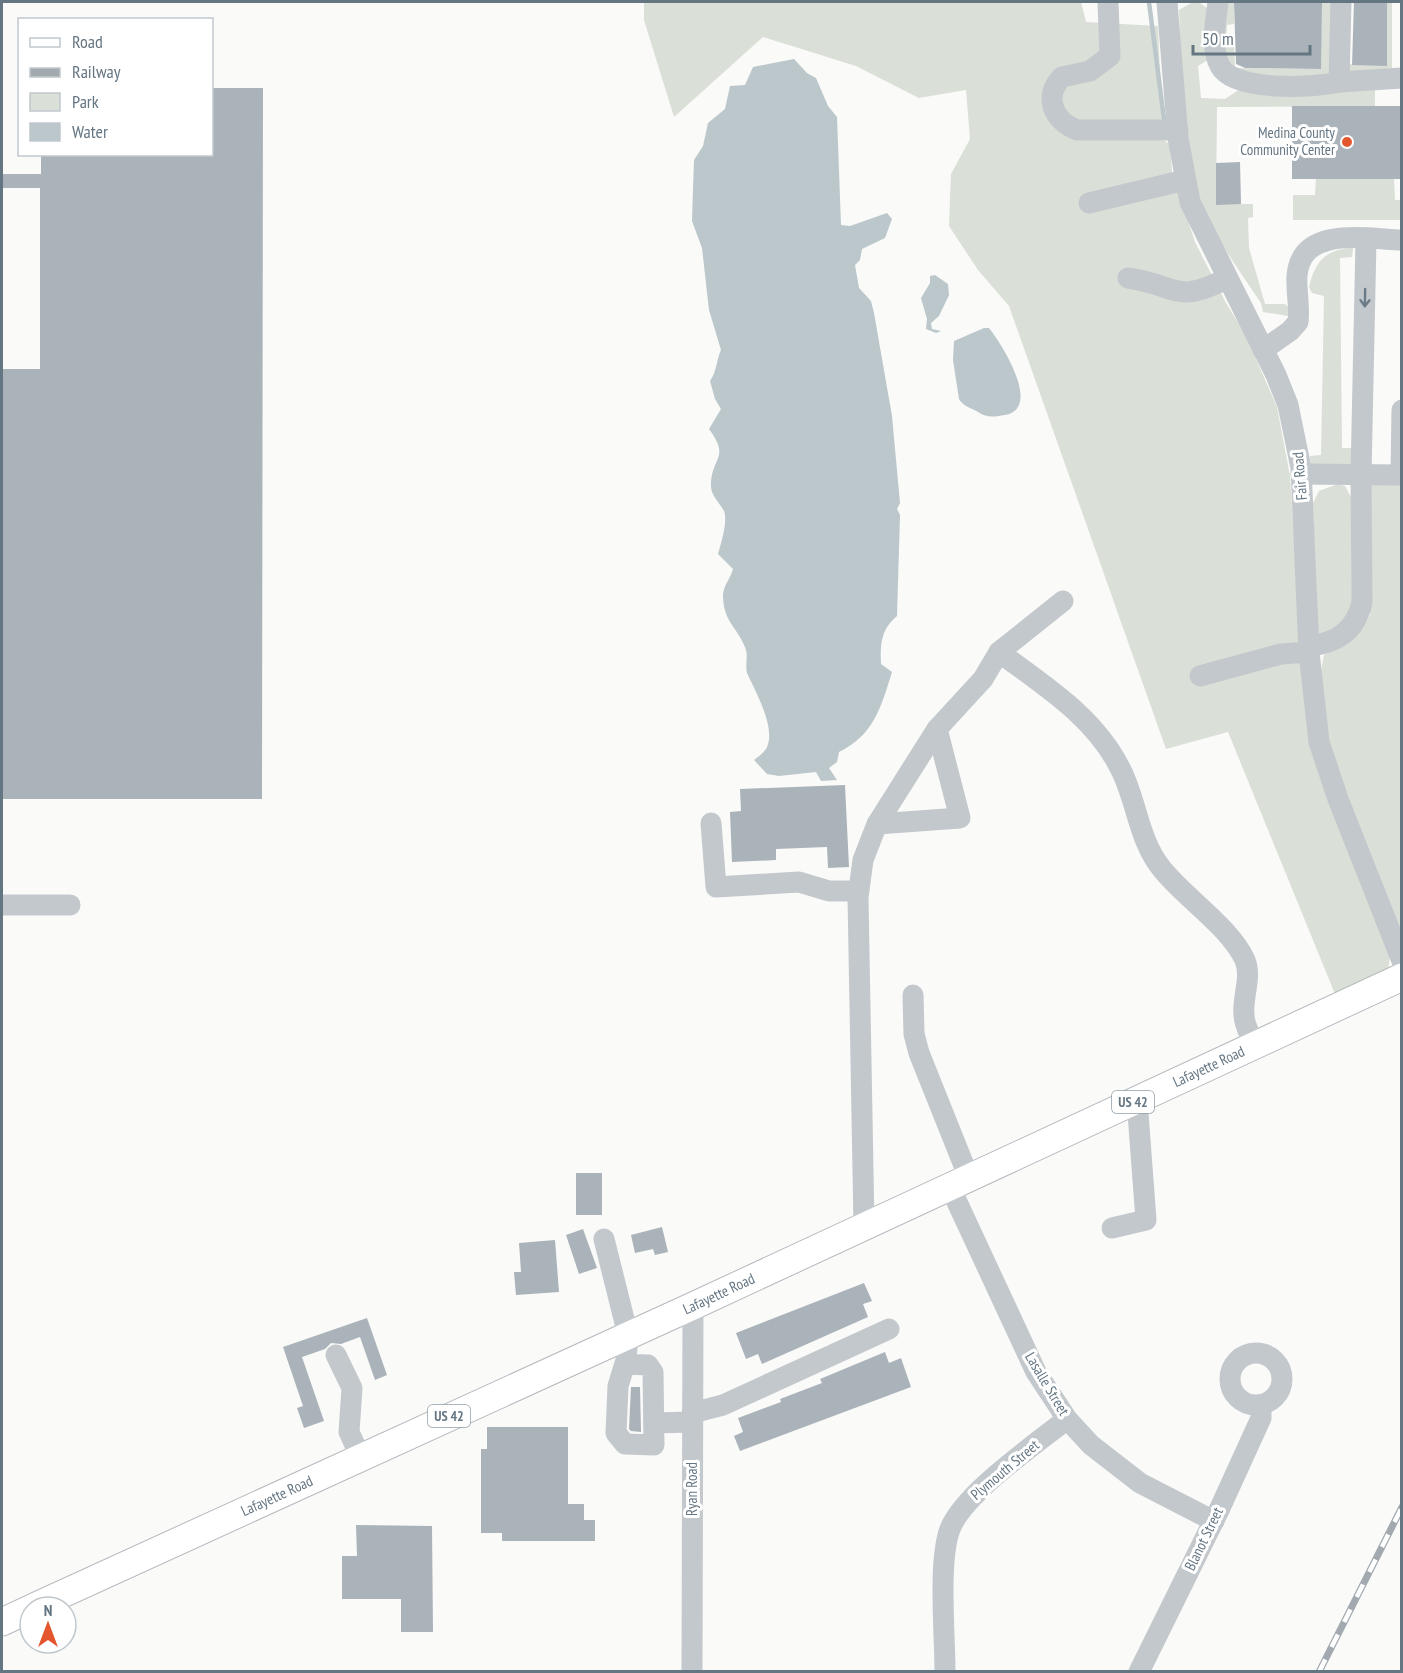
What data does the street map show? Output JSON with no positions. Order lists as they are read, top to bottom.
{
  "streets": {
    "main road": ["Lafayette Road", "US 42"],
    "street": [
      "Fair Road",
      "Lasalle Street",
      "Plymouth Street",
      "Ryan Road",
      "Blanot Street"
    ]
  },
  "crossings": [
    ["Lafayette Road", "Lasalle Street"],
    ["Lafayette Road", "Ryan Road"],
    ["Lasalle Street", "Plymouth Street"],
    ["Lasalle Street", "Blanot Street"]
  ],
  "places": ["Medina County Community Center"],
  "legend": [
    "Road",
    "Railway",
    "Park",
    "Water"
  ],
  "scale_bar": "50 m",
  "north": "top"
}
